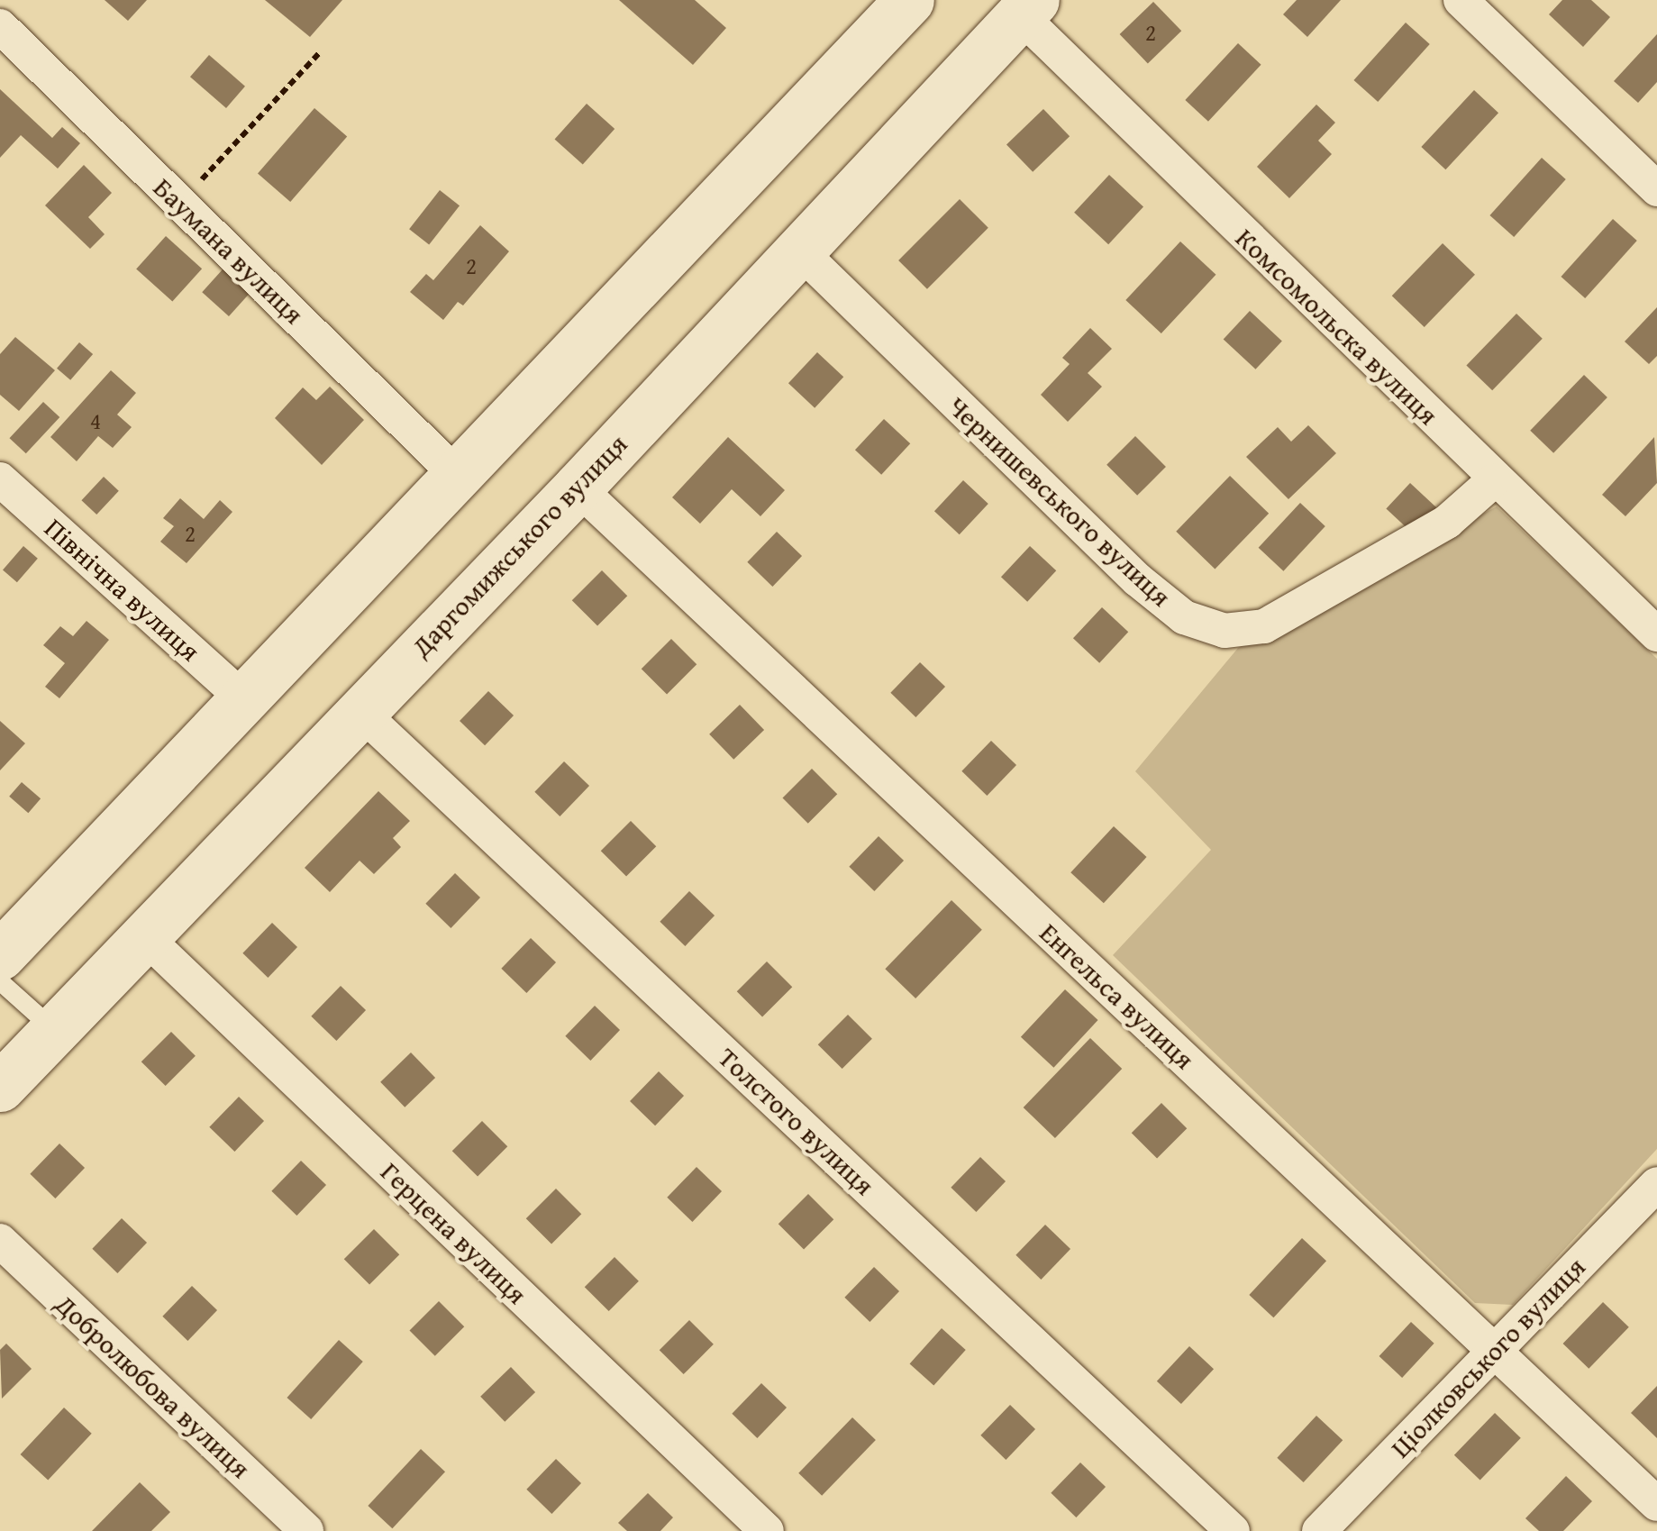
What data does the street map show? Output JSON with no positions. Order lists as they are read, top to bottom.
{
  "streets": {
    "street": [
      "Баумана вулиця",
      "Комсомольска вулиця",
      "Чернишевського вулиця",
      "Даргомижського вулиця",
      "Північна вулиця",
      "Енгельса вулиця",
      "Толстого вулиця",
      "Герцена вулиця",
      "Ціолковського вулиця",
      "Добролюбова вулиця"
    ]
  },
  "crossings": [
    ["Комсомольска вулиця", "Чернишевського вулиця"],
    ["Комсомольска вулиця", "Даргомижського вулиця"],
    ["Чернишевського вулиця", "Даргомижського вулиця"],
    ["Даргомижського вулиця", "Енгельса вулиця"],
    ["Даргомижського вулиця", "Толстого вулиця"],
    ["Даргомижського вулиця", "Герцена вулиця"],
    ["Енгельса вулиця", "Ціолковського вулиця"]
  ],
  "house_numbers": [
    "2",
    "2",
    "4",
    "2"
  ]
}
